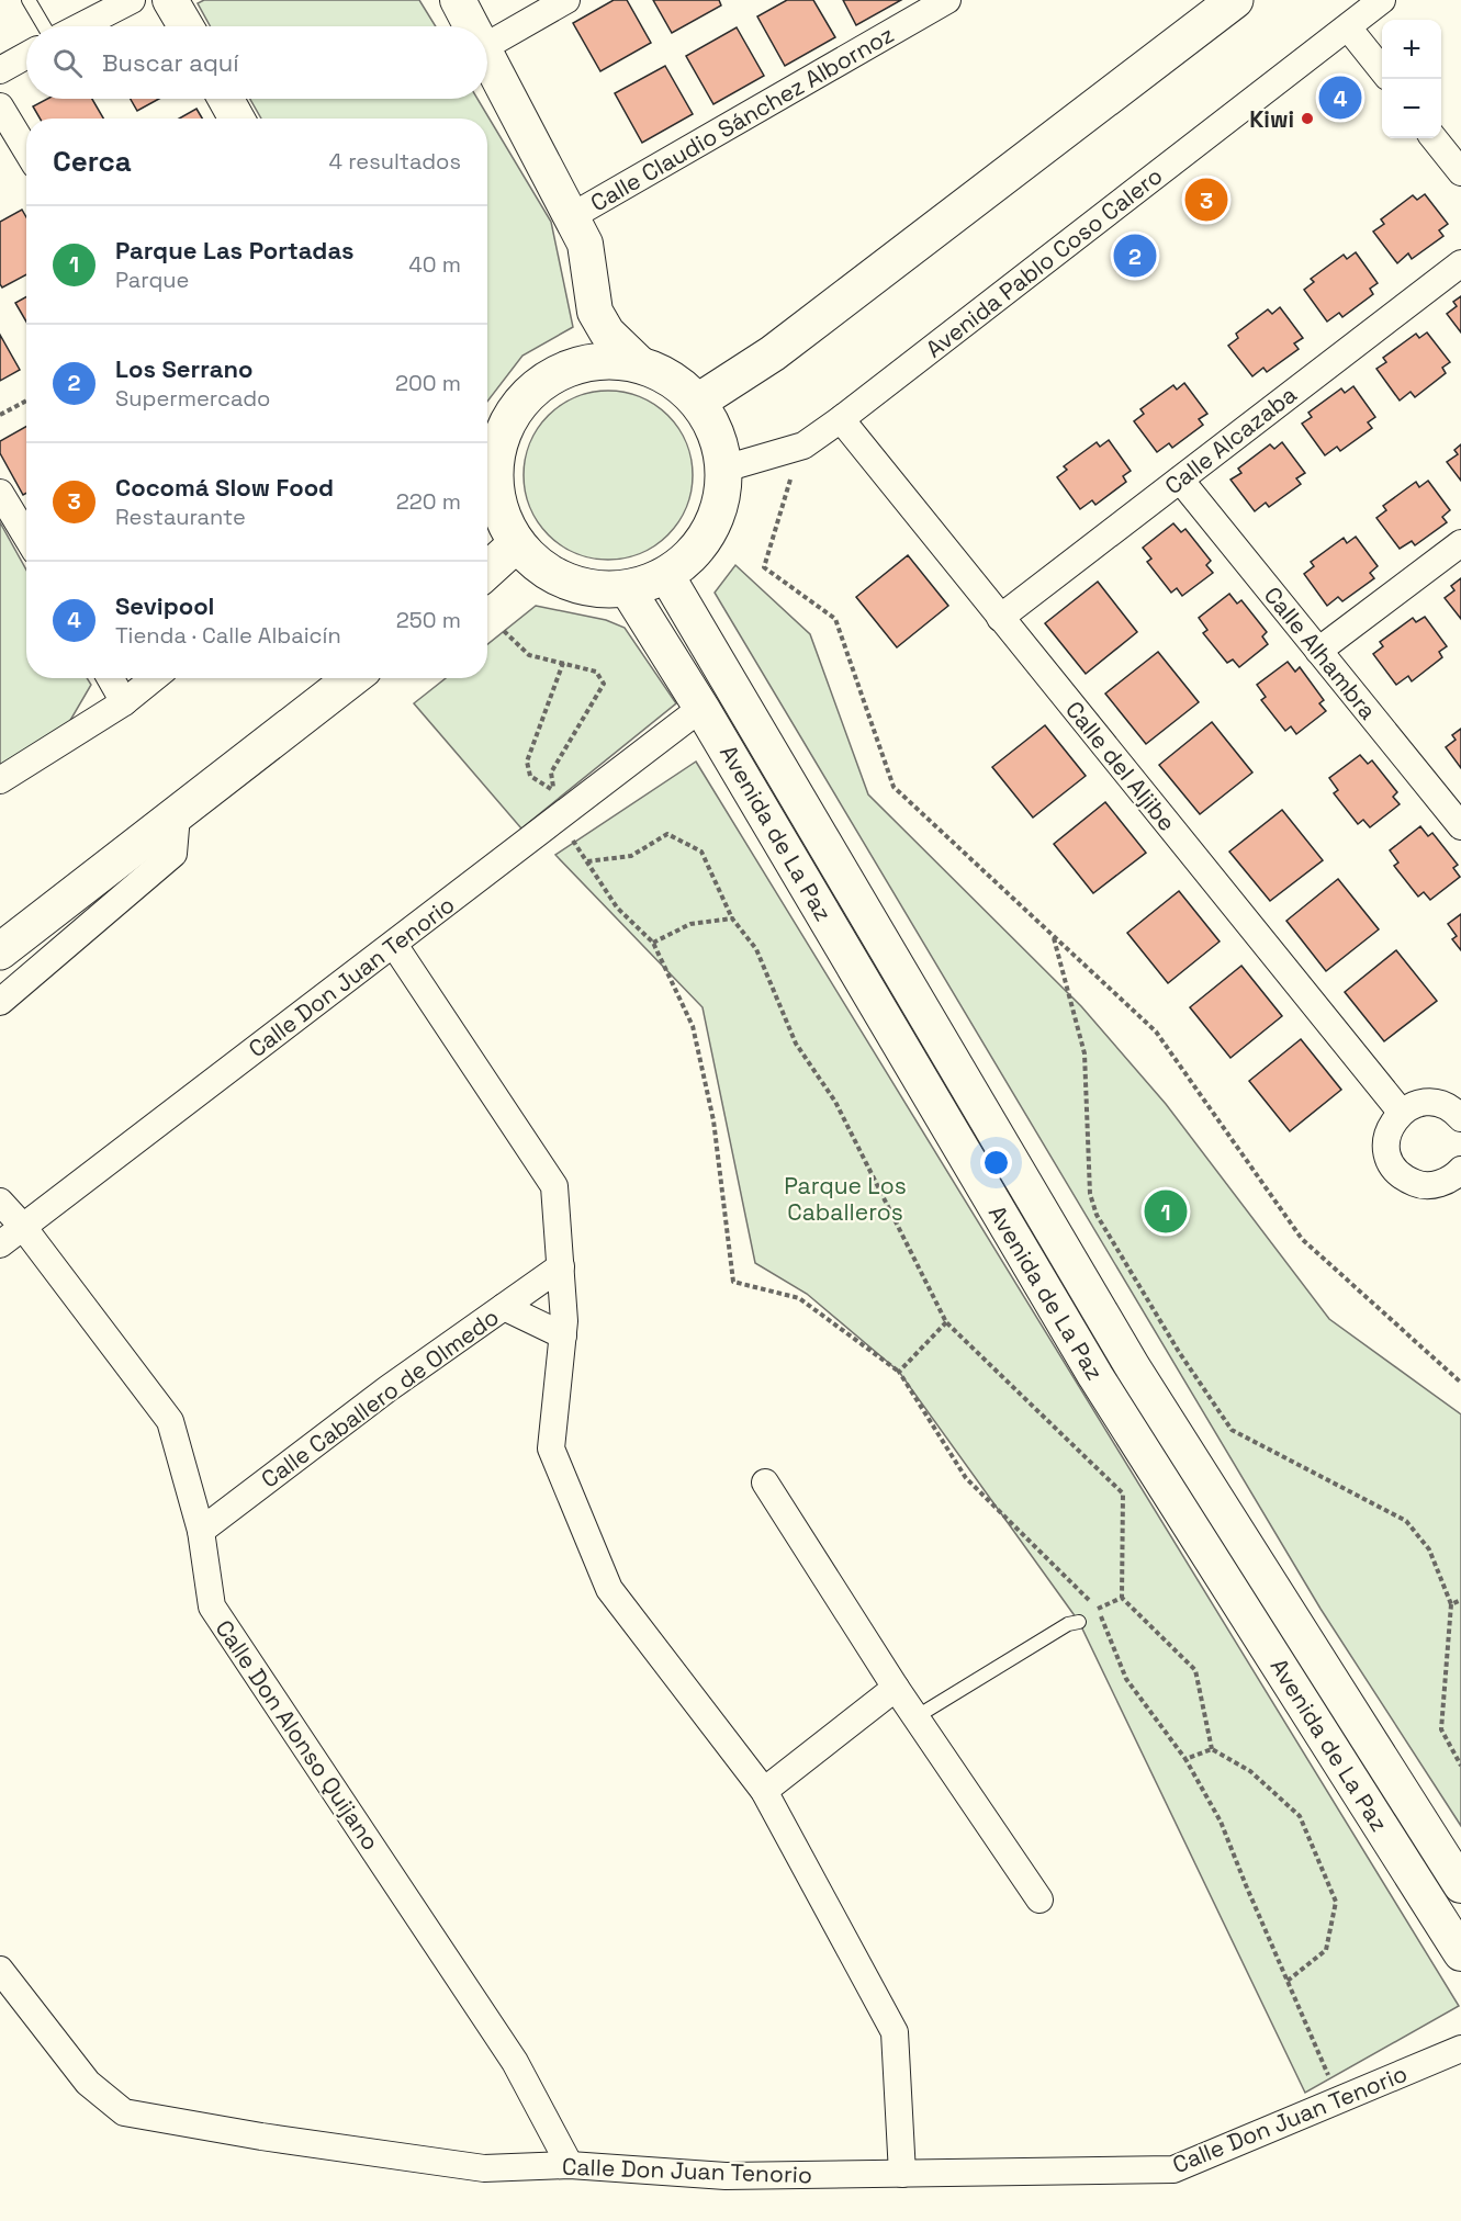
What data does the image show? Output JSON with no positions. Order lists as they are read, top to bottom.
{
  "streets": {
    "street": [
      "Calle Claudio Sánchez Albornoz",
      "Avenida Pablo Coso Calero",
      "Calle Alcazaba",
      "Calle Alhambra",
      "Calle del Aljibe",
      "Avenida de La Paz",
      "Calle Don Juan Tenorio",
      "Calle Caballero de Olmedo",
      "Calle Don Alonso Quijano"
    ]
  },
  "crossings": [
    ["Avenida Pablo Coso Calero", "Calle del Aljibe"],
    ["Calle Alcazaba", "Calle Alhambra"],
    ["Calle Alcazaba", "Calle del Aljibe"],
    ["Avenida de La Paz", "Calle Don Juan Tenorio"],
    ["Calle Don Juan Tenorio", "Calle Don Alonso Quijano"],
    ["Calle Caballero de Olmedo", "Calle Don Alonso Quijano"]
  ],
  "parks": ["Parque Los Caballeros"],
  "places": ["Kiwi"],
  "page": {
    "map_buttons": ["+", "−"],
    "search": "Buscar aquí",
    "pins": [
      "4",
      "3",
      "2",
      "1"
    ],
    "heading": ["Cerca", "4 resultados"],
    "list": [
      {
        "mark": "1",
        "name": "Parque Las Portadas",
        "note": "Parque",
        "value": "40 m"
      },
      {
        "mark": "2",
        "name": "Los Serrano",
        "note": "Supermercado",
        "value": "200 m"
      },
      {
        "mark": "3",
        "name": "Cocomá Slow Food",
        "note": "Restaurante",
        "value": "220 m"
      },
      {
        "mark": "4",
        "name": "Sevipool",
        "note": "Tienda · Calle Albaicín",
        "value": "250 m"
      }
    ]
  }
}
